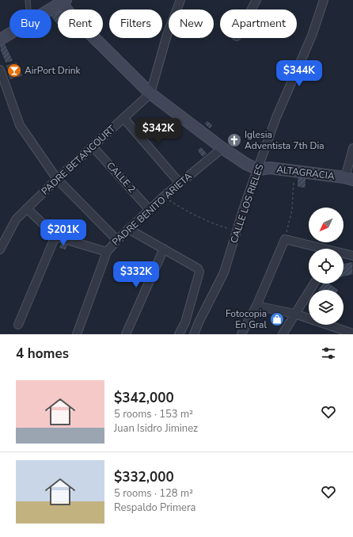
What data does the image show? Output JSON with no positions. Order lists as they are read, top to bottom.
{
  "streets": {
    "street": [
      "PADRE BETANCOURT",
      "ALTAGRACIA",
      "CALLE 2",
      "CALLE LOS RIELES",
      "PADRE BENITO ARIETA"
    ]
  },
  "crossings": [
    ["PADRE BETANCOURT", "CALLE 2"],
    ["ALTAGRACIA", "CALLE LOS RIELES"],
    ["CALLE 2", "PADRE BENITO ARIETA"]
  ],
  "places": {
    "bar": ["AirPort Drink"],
    "church": ["Iglesia Adventista 7th Dia"],
    "shop": ["Fotocopia En Gral"]
  },
  "north": "bottom left",
  "page": {
    "chip": [
      "Buy",
      "Rent",
      "Filters",
      "New",
      "Apartment"
    ],
    "price": [
      "$344K",
      "$342K",
      "$201K",
      "$332K"
    ],
    "heading": "4 homes",
    "list": [
      {
        "name": "$342,000",
        "note": "5 rooms · 153 m² · Juan Isidro Jiminez"
      },
      {
        "name": "$332,000",
        "note": "5 rooms · 128 m² · Respaldo Primera"
      }
    ]
  }
}
